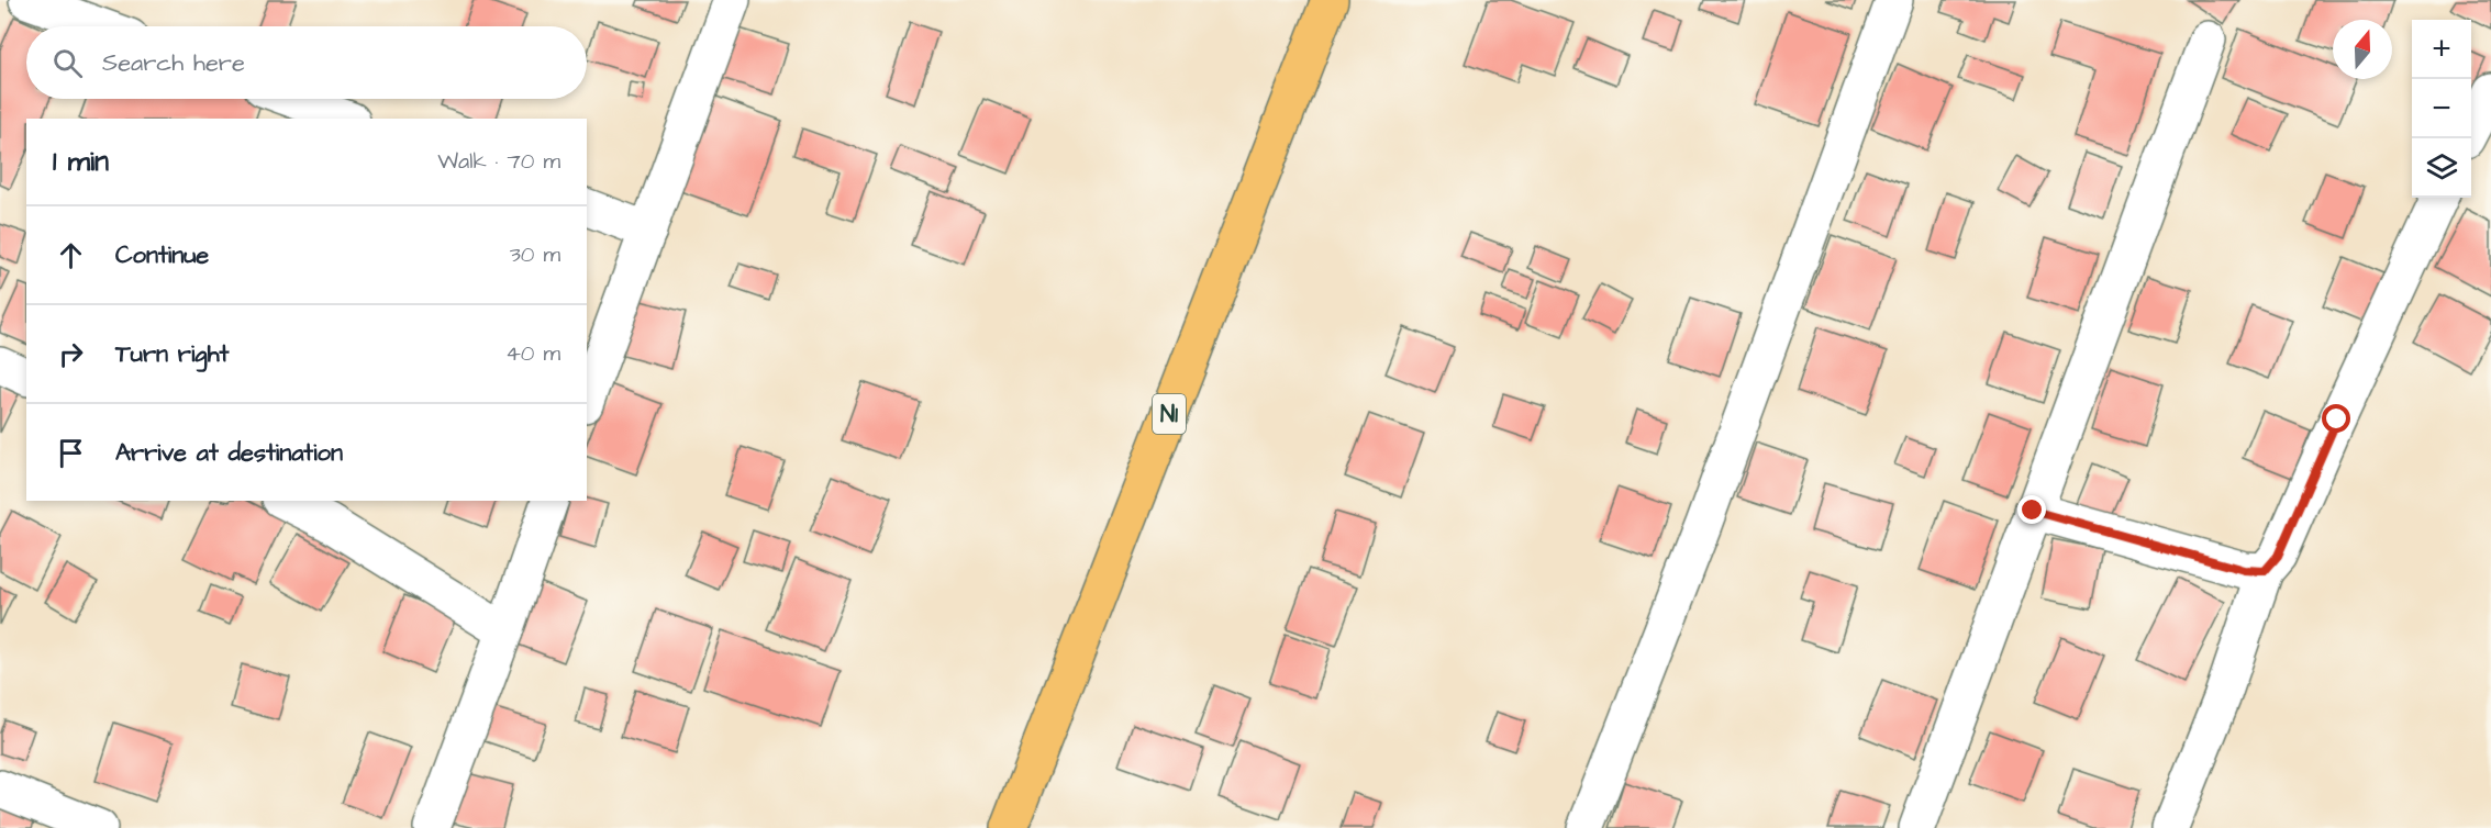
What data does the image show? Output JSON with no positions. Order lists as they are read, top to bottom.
{
  "streets": {
    "highway": ["N1"]
  },
  "north": "top",
  "page": {
    "map_buttons": ["+", "−"],
    "search": "Search here",
    "heading": ["1 min", "Walk · 70 m"],
    "list": [
      ["Continue", "30 m"],
      ["Turn right", "40 m"],
      "Arrive at destination"
    ]
  }
}
